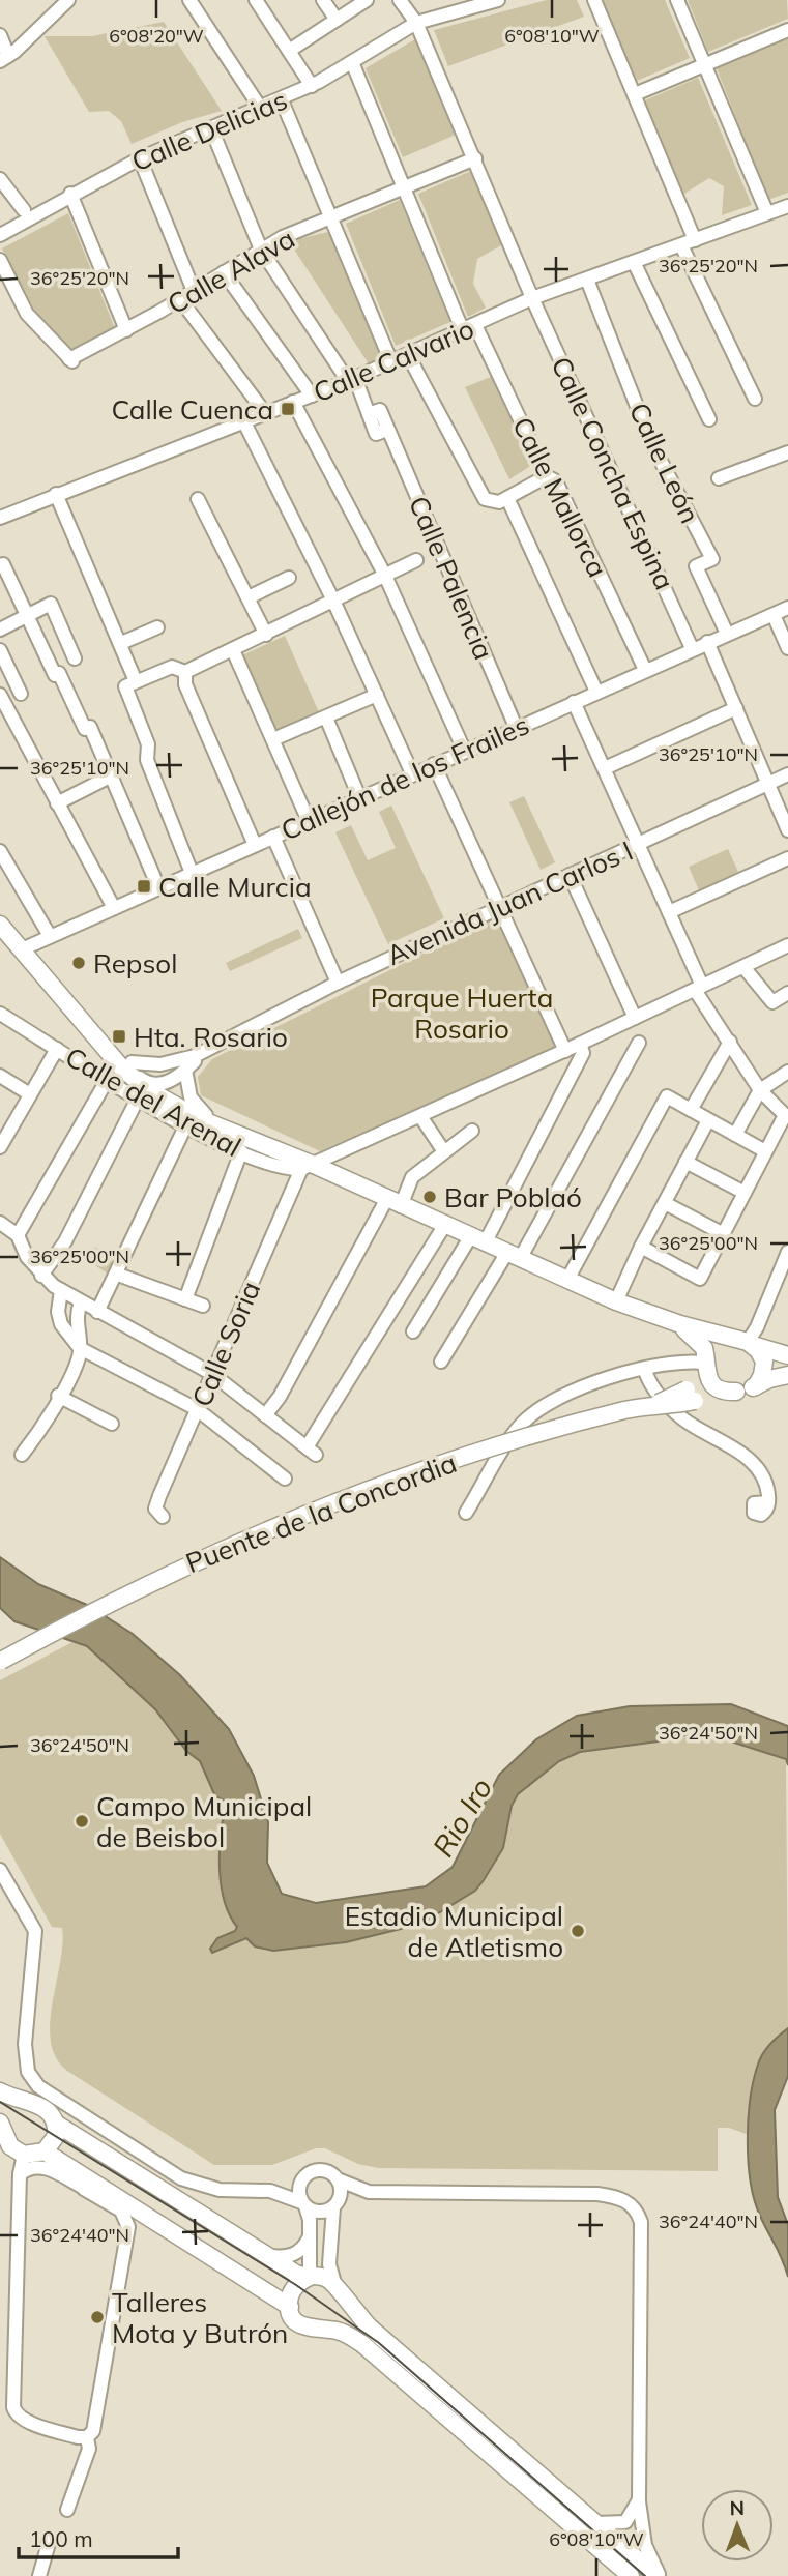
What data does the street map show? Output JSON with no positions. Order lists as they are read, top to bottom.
{
  "streets": {
    "main road": ["Puente de la Concordia"],
    "street": [
      "Calle Delicias",
      "Calle Alava",
      "Calle Calvario",
      "Calle León",
      "Calle Concha Espina",
      "Calle Mallorca",
      "Calle Palencia",
      "Callejón de los Frailes",
      "Avenida Juan Carlos I",
      "Calle del Arenal",
      "Calle Soria"
    ]
  },
  "crossings": [
    ["Calle Delicias", "Calle Concha Espina"],
    ["Calle Delicias", "Calle Mallorca"],
    ["Calle Delicias", "Calle Palencia"],
    ["Calle Alava", "Calle Concha Espina"],
    ["Calle Alava", "Calle Mallorca"],
    ["Calle Alava", "Calle Palencia"],
    ["Calle Calvario", "Calle León"],
    ["Calle Calvario", "Calle Concha Espina"],
    ["Calle Calvario", "Calle Mallorca"],
    ["Calle Calvario", "Calle Palencia"],
    ["Calle León", "Callejón de los Frailes"],
    ["Calle Concha Espina", "Callejón de los Frailes"],
    ["Calle Mallorca", "Callejón de los Frailes"],
    ["Calle Palencia", "Callejón de los Frailes"],
    ["Calle del Arenal", "Calle Soria"]
  ],
  "water": ["Rio Iro"],
  "parks": ["Parque Huerta Rosario"],
  "places": {
    "transit": ["Calle Cuenca", "Calle Murcia", "Hta. Rosario"],
    "other": [
      "Repsol",
      "Bar Poblaó",
      "Campo Municipal de Beisbol",
      "Estadio Municipal de Atletismo",
      "Talleres Mota y Butrón"
    ]
  },
  "scale_bar": "100 m",
  "north": "top",
  "coordinates": [
    "6°08'20\"W",
    "6°08'10\"W",
    "36°25'20\"N",
    "36°25'10\"N",
    "36°25'00\"N",
    "36°24'50\"N",
    "36°24'40\"N"
  ]
}
